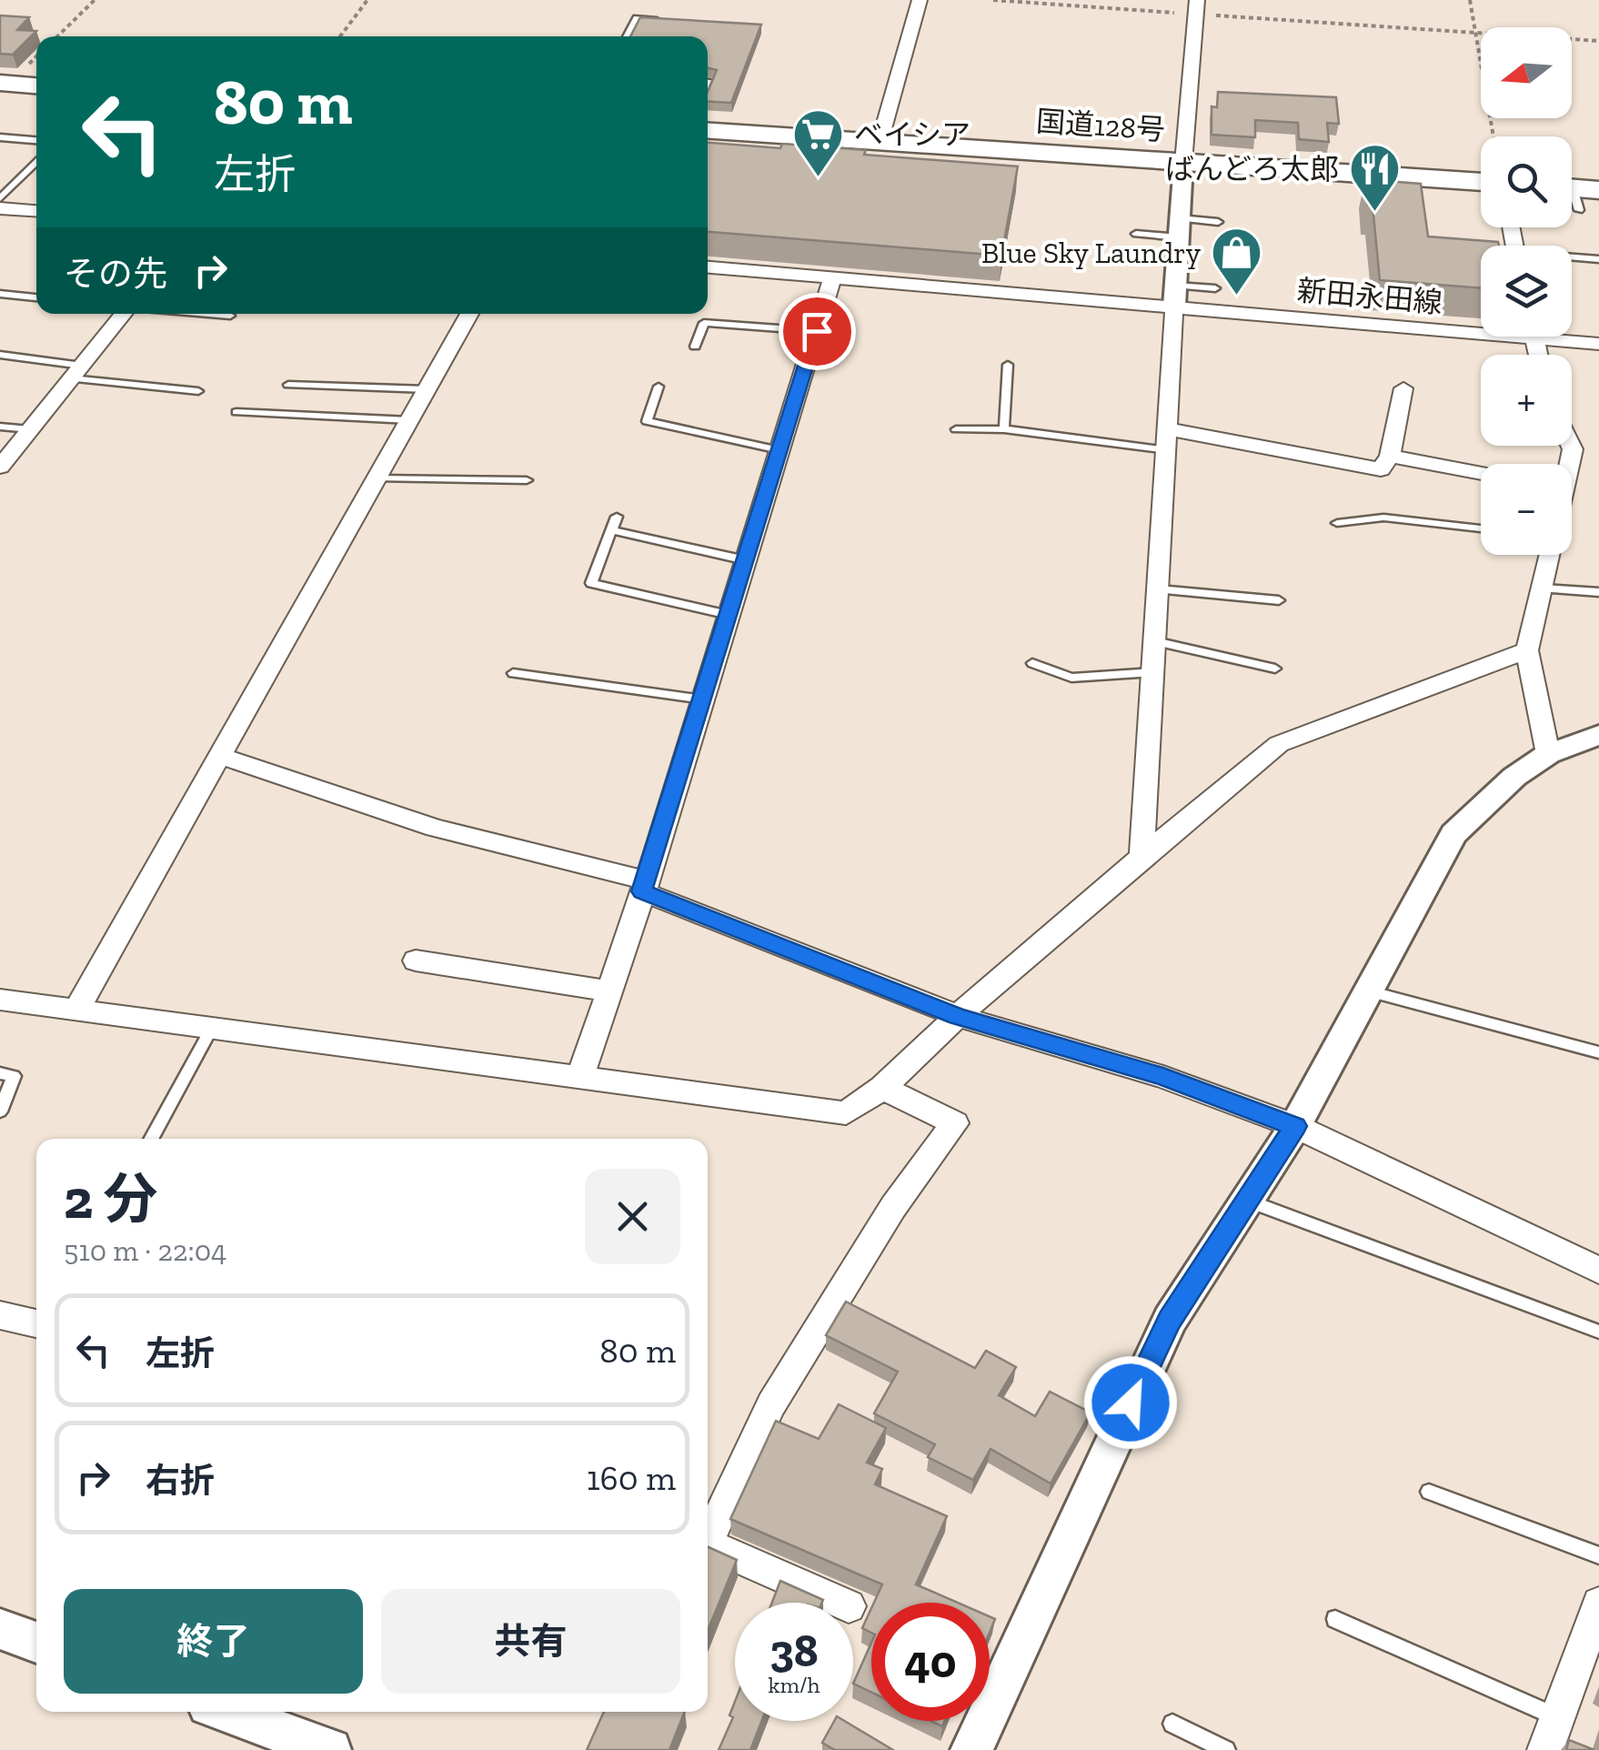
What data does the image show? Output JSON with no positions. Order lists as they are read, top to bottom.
{
  "streets": {
    "highway": ["国道128号"],
    "street": ["新田永田線"]
  },
  "places": {
    "supermarket": ["ベイシア"],
    "restaurant": ["ばんどろ太郎"],
    "shop": ["Blue Sky Laundry"]
  },
  "north": "left",
  "page": {
    "map_buttons": ["+", "−"],
    "turn": ["80 m", "左折"],
    "then": "その先",
    "heading": ["2 分", "510 m · 22:04"],
    "list": [
      {
        "name": "左折",
        "value": "80 m"
      },
      {
        "name": "右折",
        "value": "160 m"
      }
    ],
    "buttons": ["終了", "共有"],
    "speed": "38 km/h",
    "limit": "40"
  }
}
